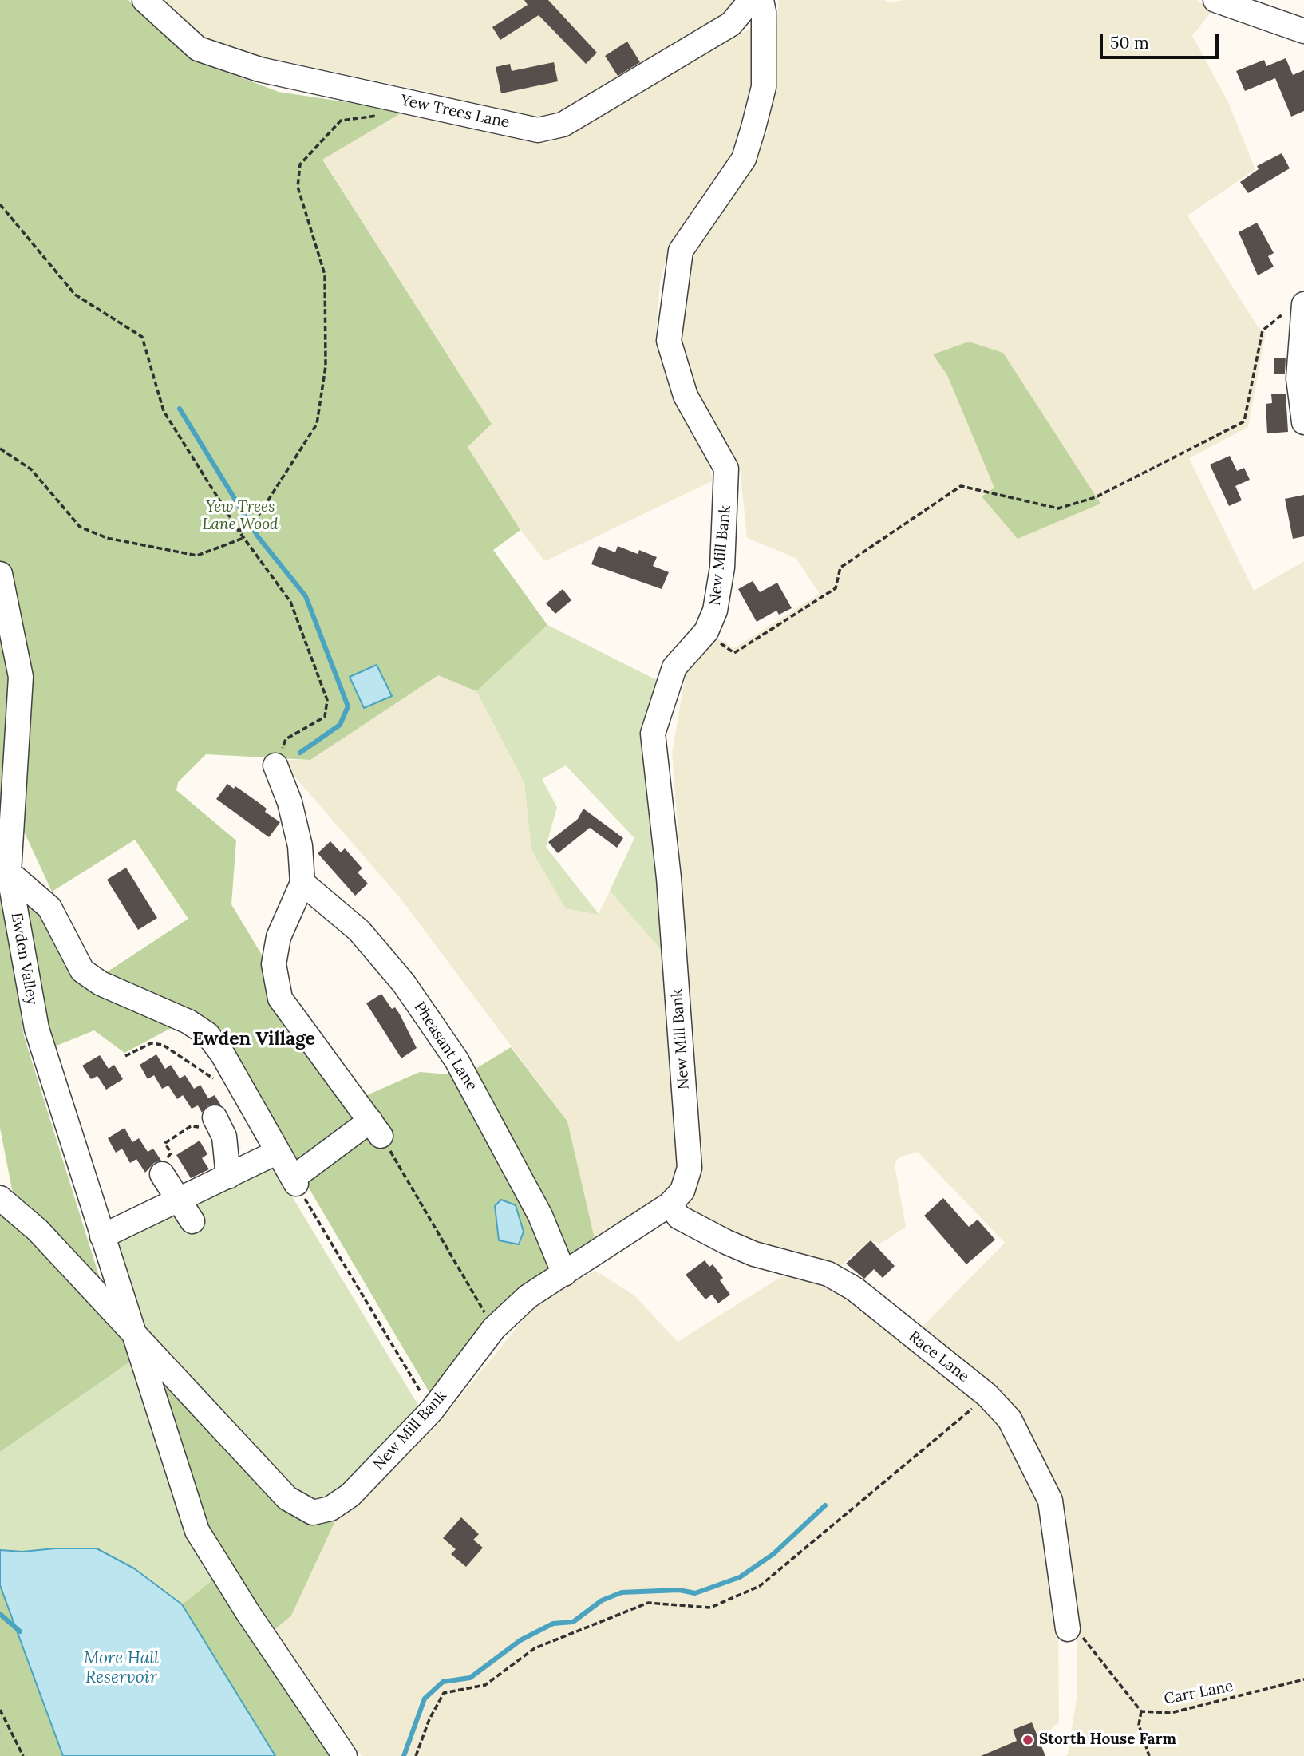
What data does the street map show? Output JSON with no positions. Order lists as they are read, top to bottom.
{
  "streets": {
    "street": [
      "Yew Trees Lane",
      "New Mill Bank",
      "Ewden Valley",
      "Pheasant Lane",
      "Race Lane"
    ],
    "path": ["Carr Lane"]
  },
  "crossings": [
    ["New Mill Bank", "Ewden Valley"],
    ["New Mill Bank", "Pheasant Lane"],
    ["New Mill Bank", "Race Lane"]
  ],
  "districts": ["Ewden Village"],
  "water": ["More Hall Reservoir"],
  "parks": ["Yew Trees Lane Wood"],
  "places": ["Storth House Farm"],
  "scale_bar": "50 m"
}
